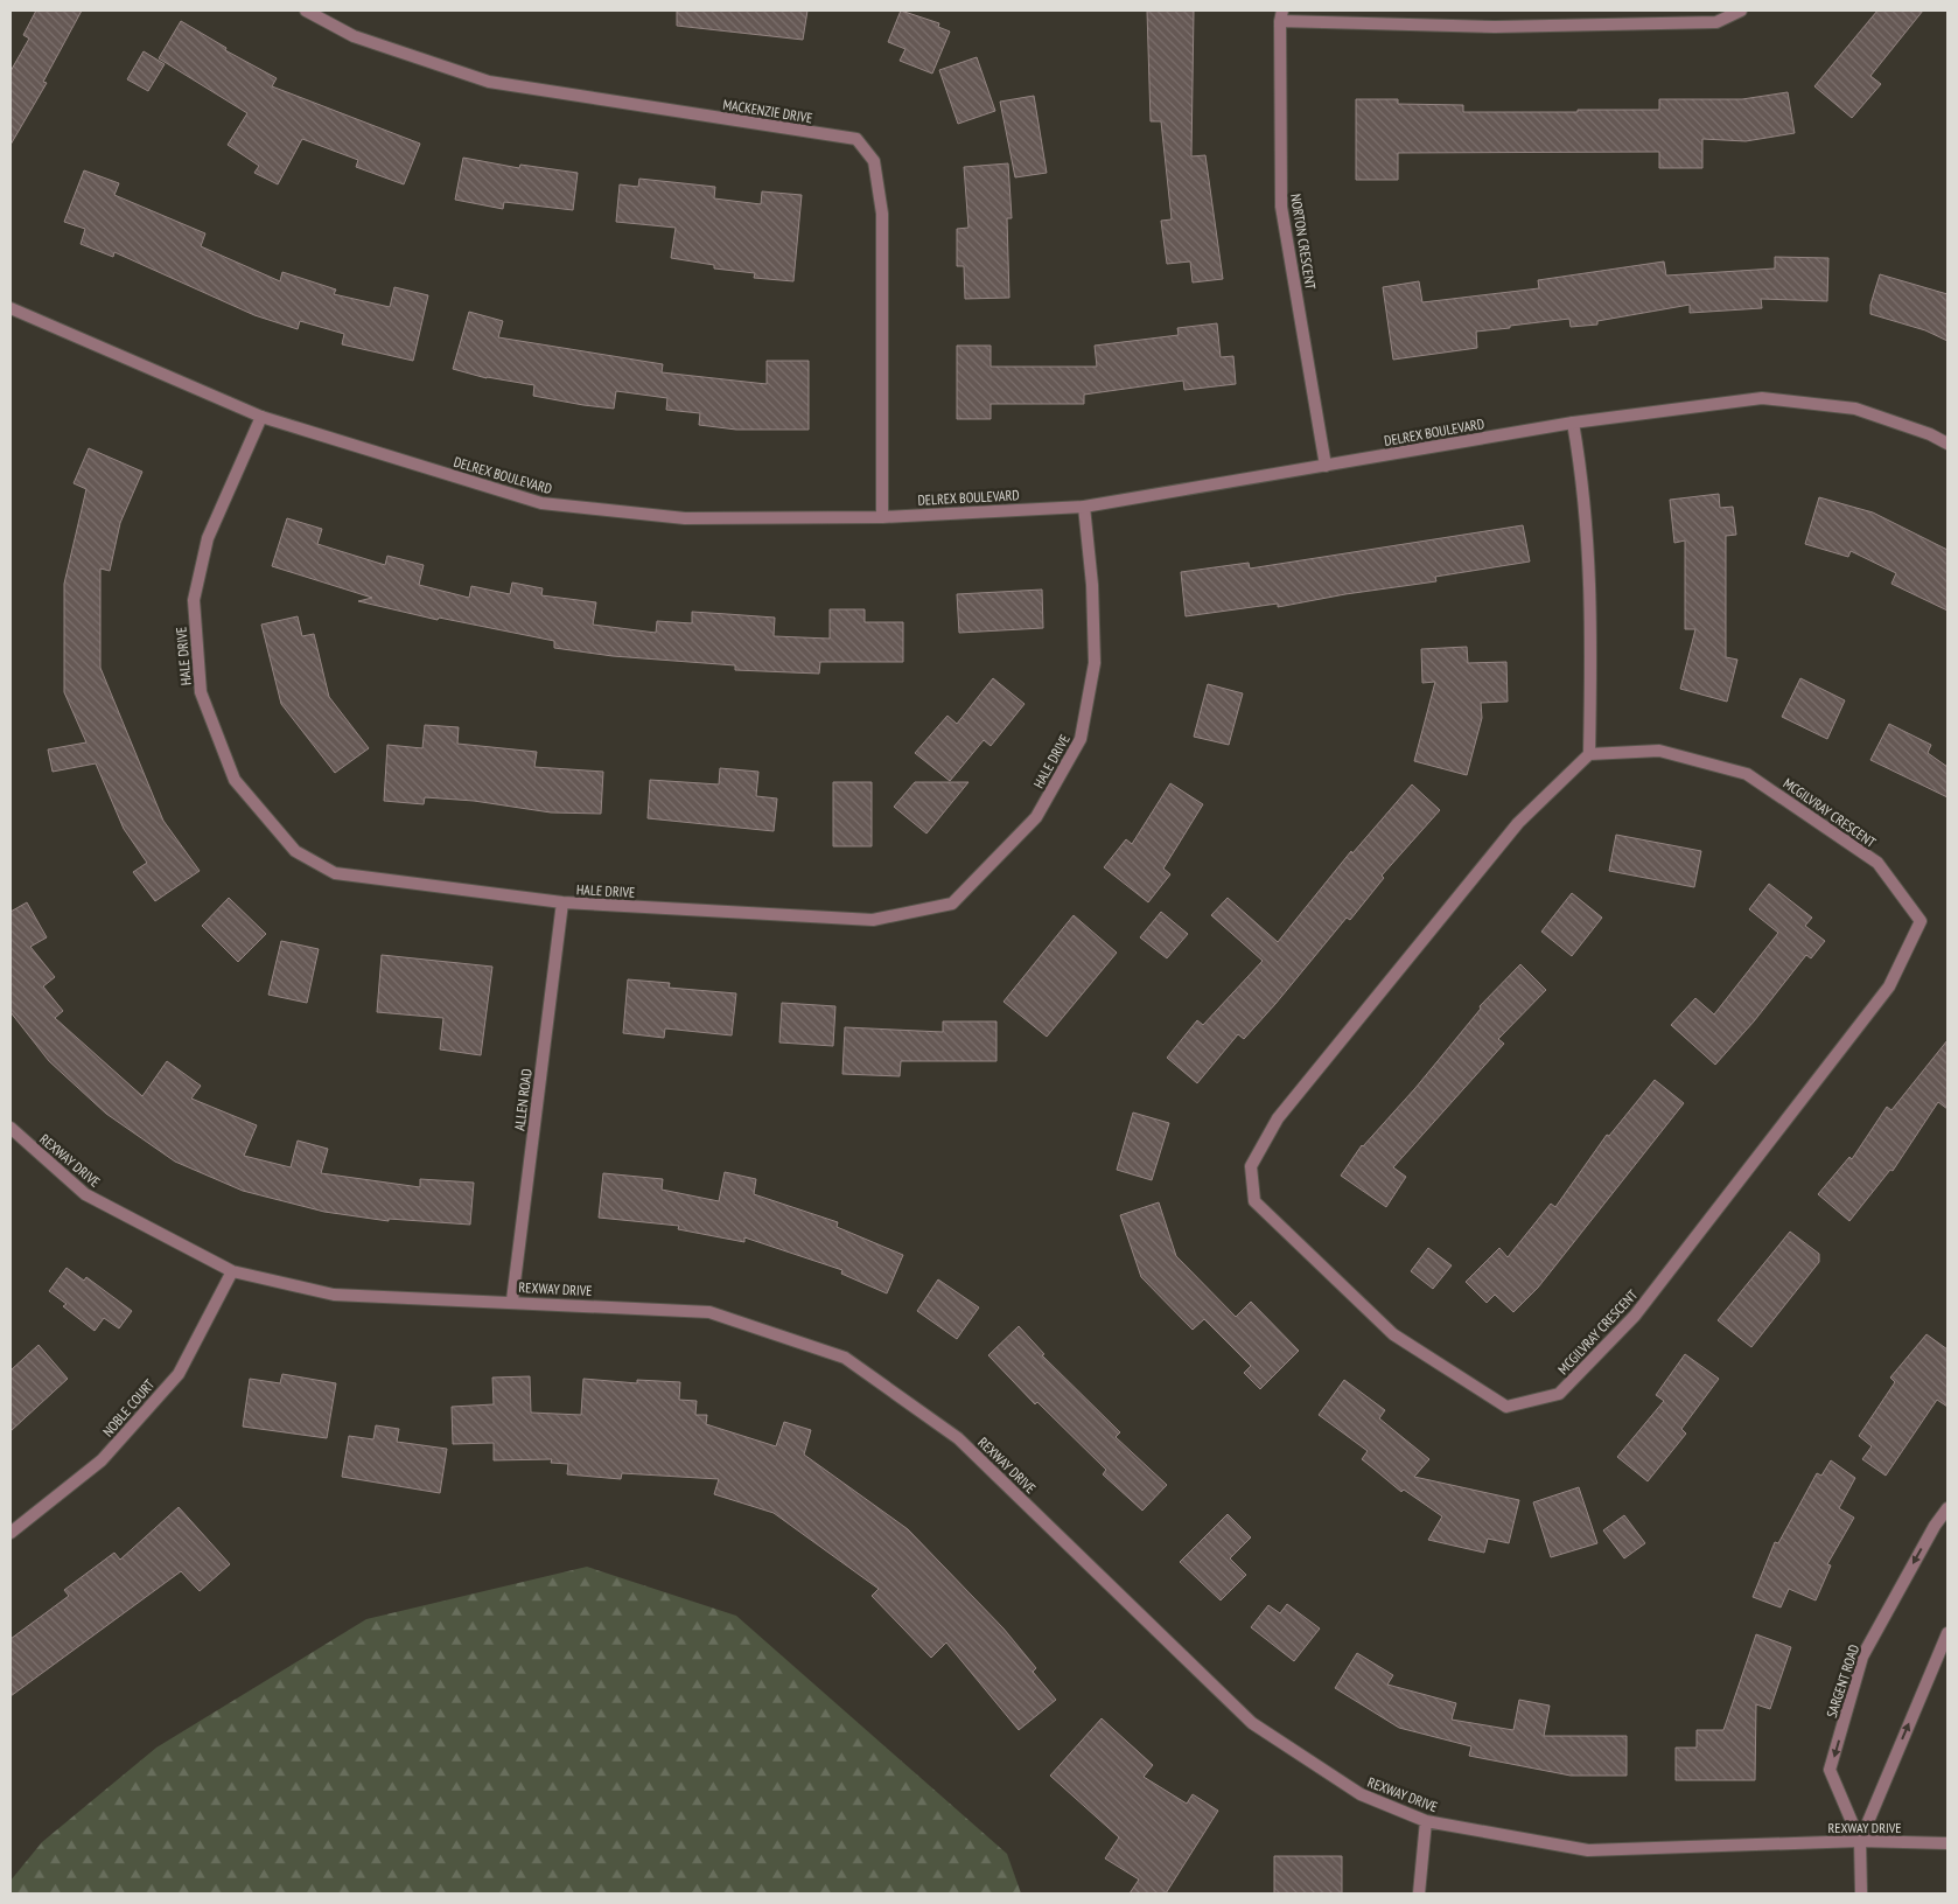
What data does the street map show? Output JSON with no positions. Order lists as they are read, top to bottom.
{
  "streets": {
    "street": [
      "MACKENZIE DRIVE",
      "NORTON CRESCENT",
      "DELREX BOULEVARD",
      "HALE DRIVE",
      "MCGILVRAY CRESCENT",
      "ALLEN ROAD",
      "REXWAY DRIVE",
      "NOBLE COURT",
      "SARGENT ROAD"
    ]
  },
  "crossings": [
    ["MACKENZIE DRIVE", "DELREX BOULEVARD"],
    ["NORTON CRESCENT", "DELREX BOULEVARD"],
    ["DELREX BOULEVARD", "HALE DRIVE"],
    ["HALE DRIVE", "ALLEN ROAD"],
    ["ALLEN ROAD", "REXWAY DRIVE"],
    ["REXWAY DRIVE", "NOBLE COURT"],
    ["REXWAY DRIVE", "SARGENT ROAD"]
  ]
}
